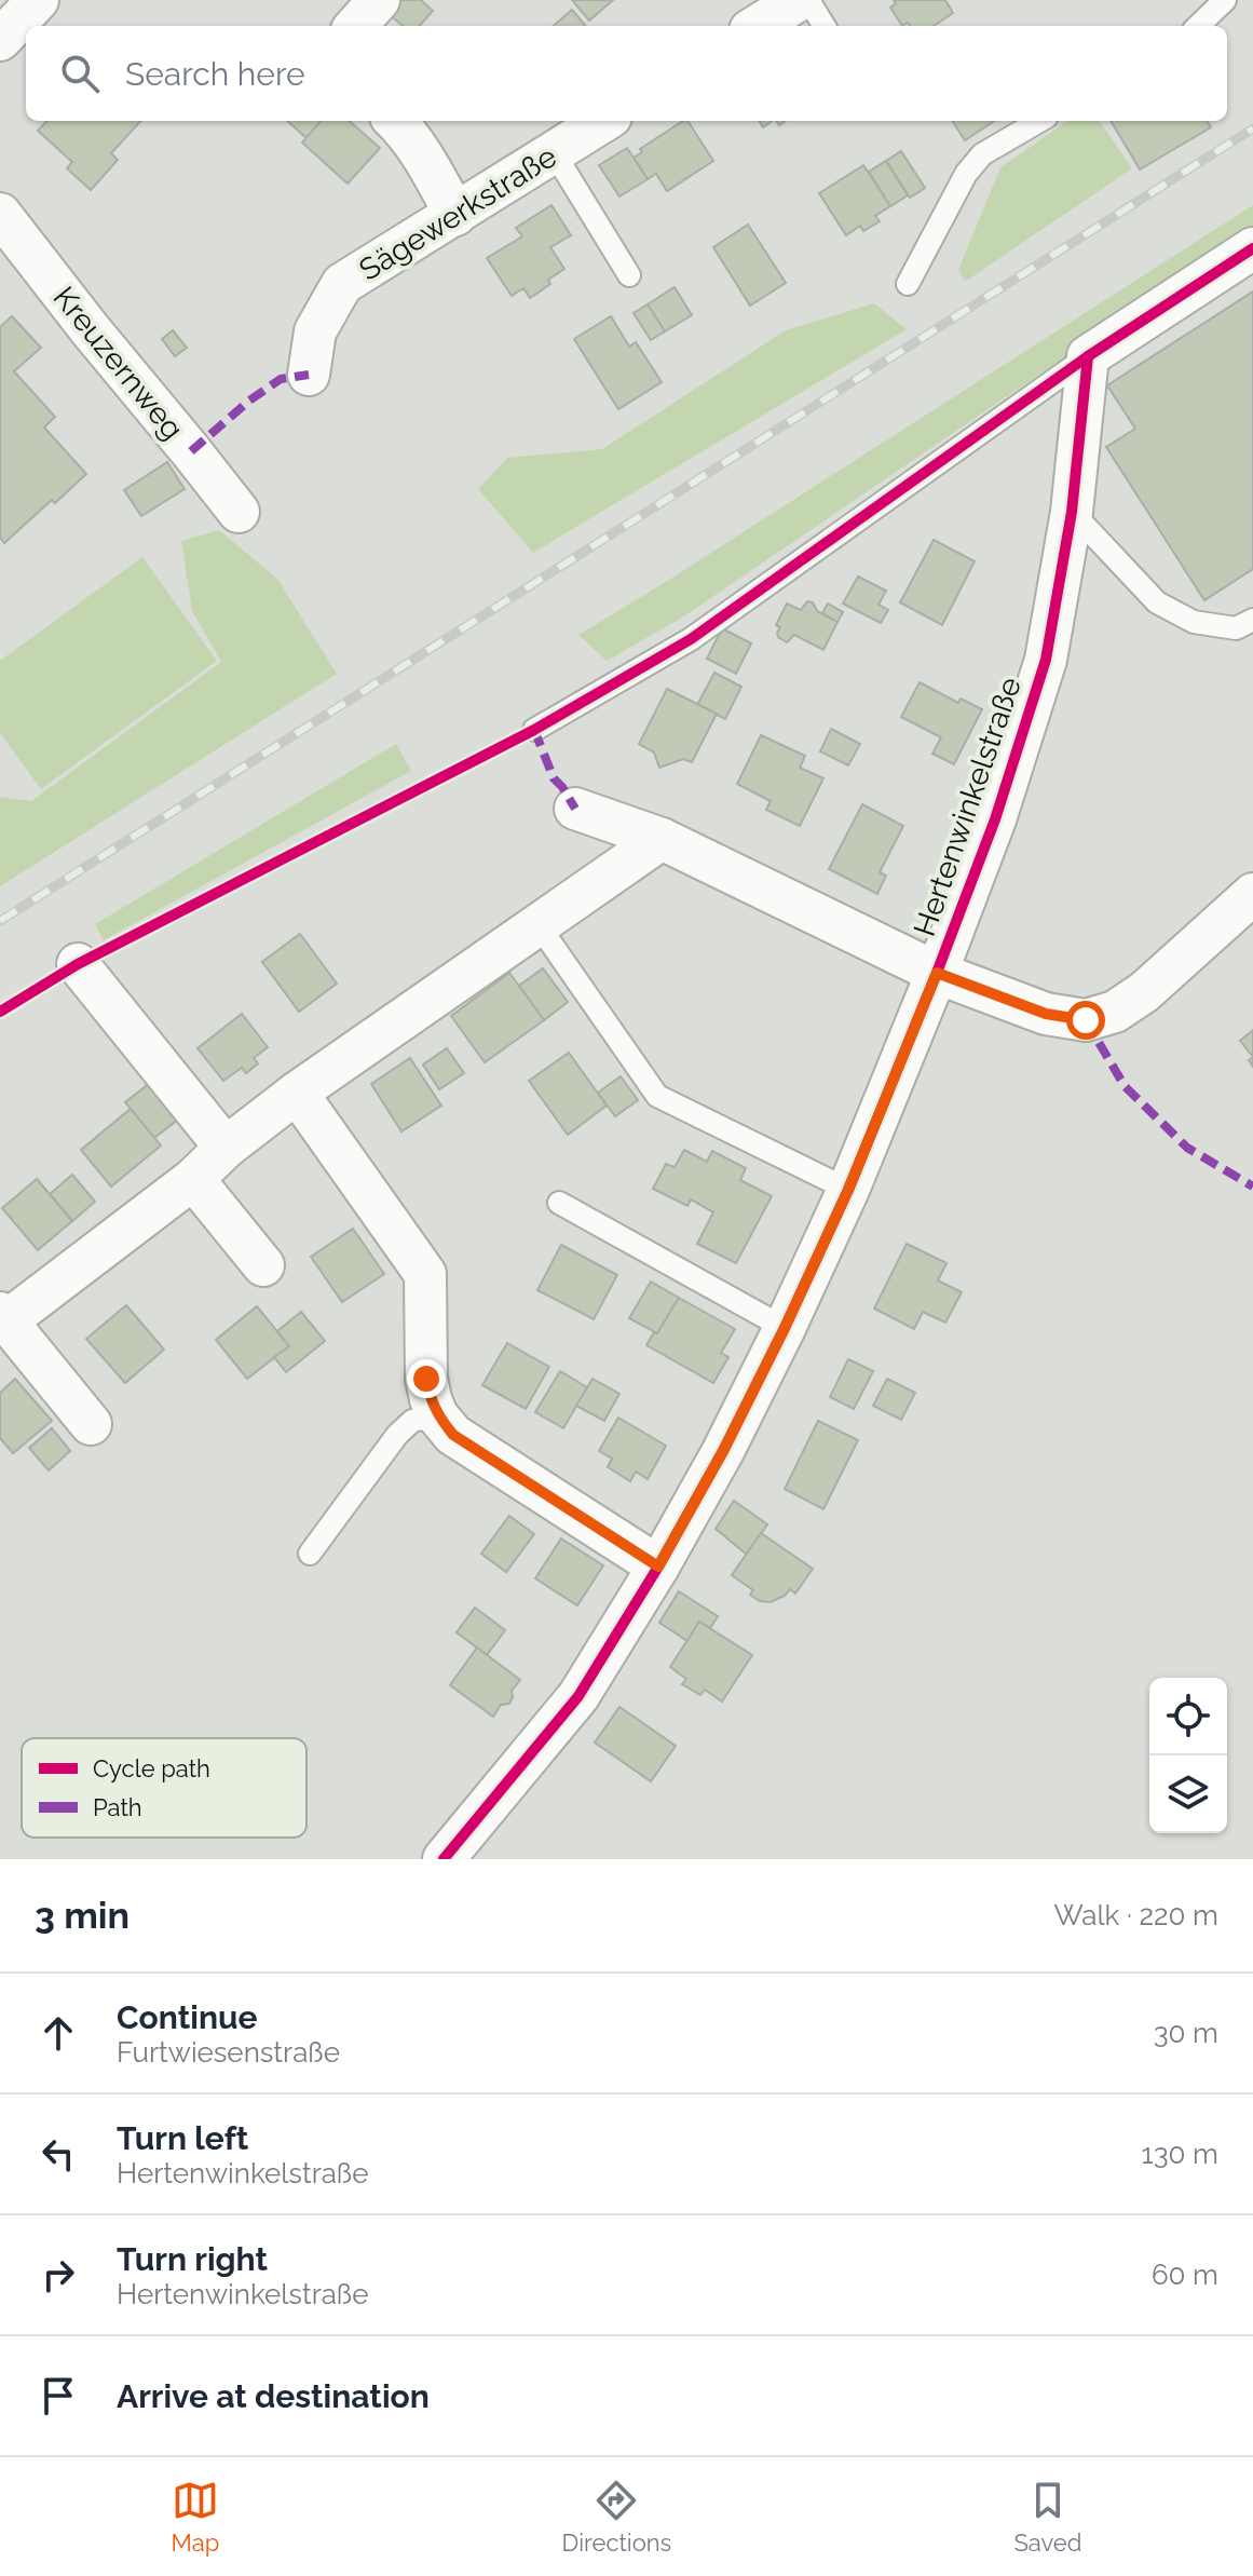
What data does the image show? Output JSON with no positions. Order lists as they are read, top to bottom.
{
  "streets": {
    "street": ["Sägewerkstraße", "Kreuzernweg", "Hertenwinkelstraße"]
  },
  "legend": ["Cycle path", "Path"],
  "page": {
    "search": "Search here",
    "heading": ["3 min", "Walk · 220 m"],
    "list": [
      ["Continue", "Furtwiesenstraße", "30 m"],
      ["Turn left", "Hertenwinkelstraße", "130 m"],
      ["Turn right", "Hertenwinkelstraße", "60 m"],
      "Arrive at destination"
    ],
    "nav": ["Map", "Directions", "Saved"]
  }
}
